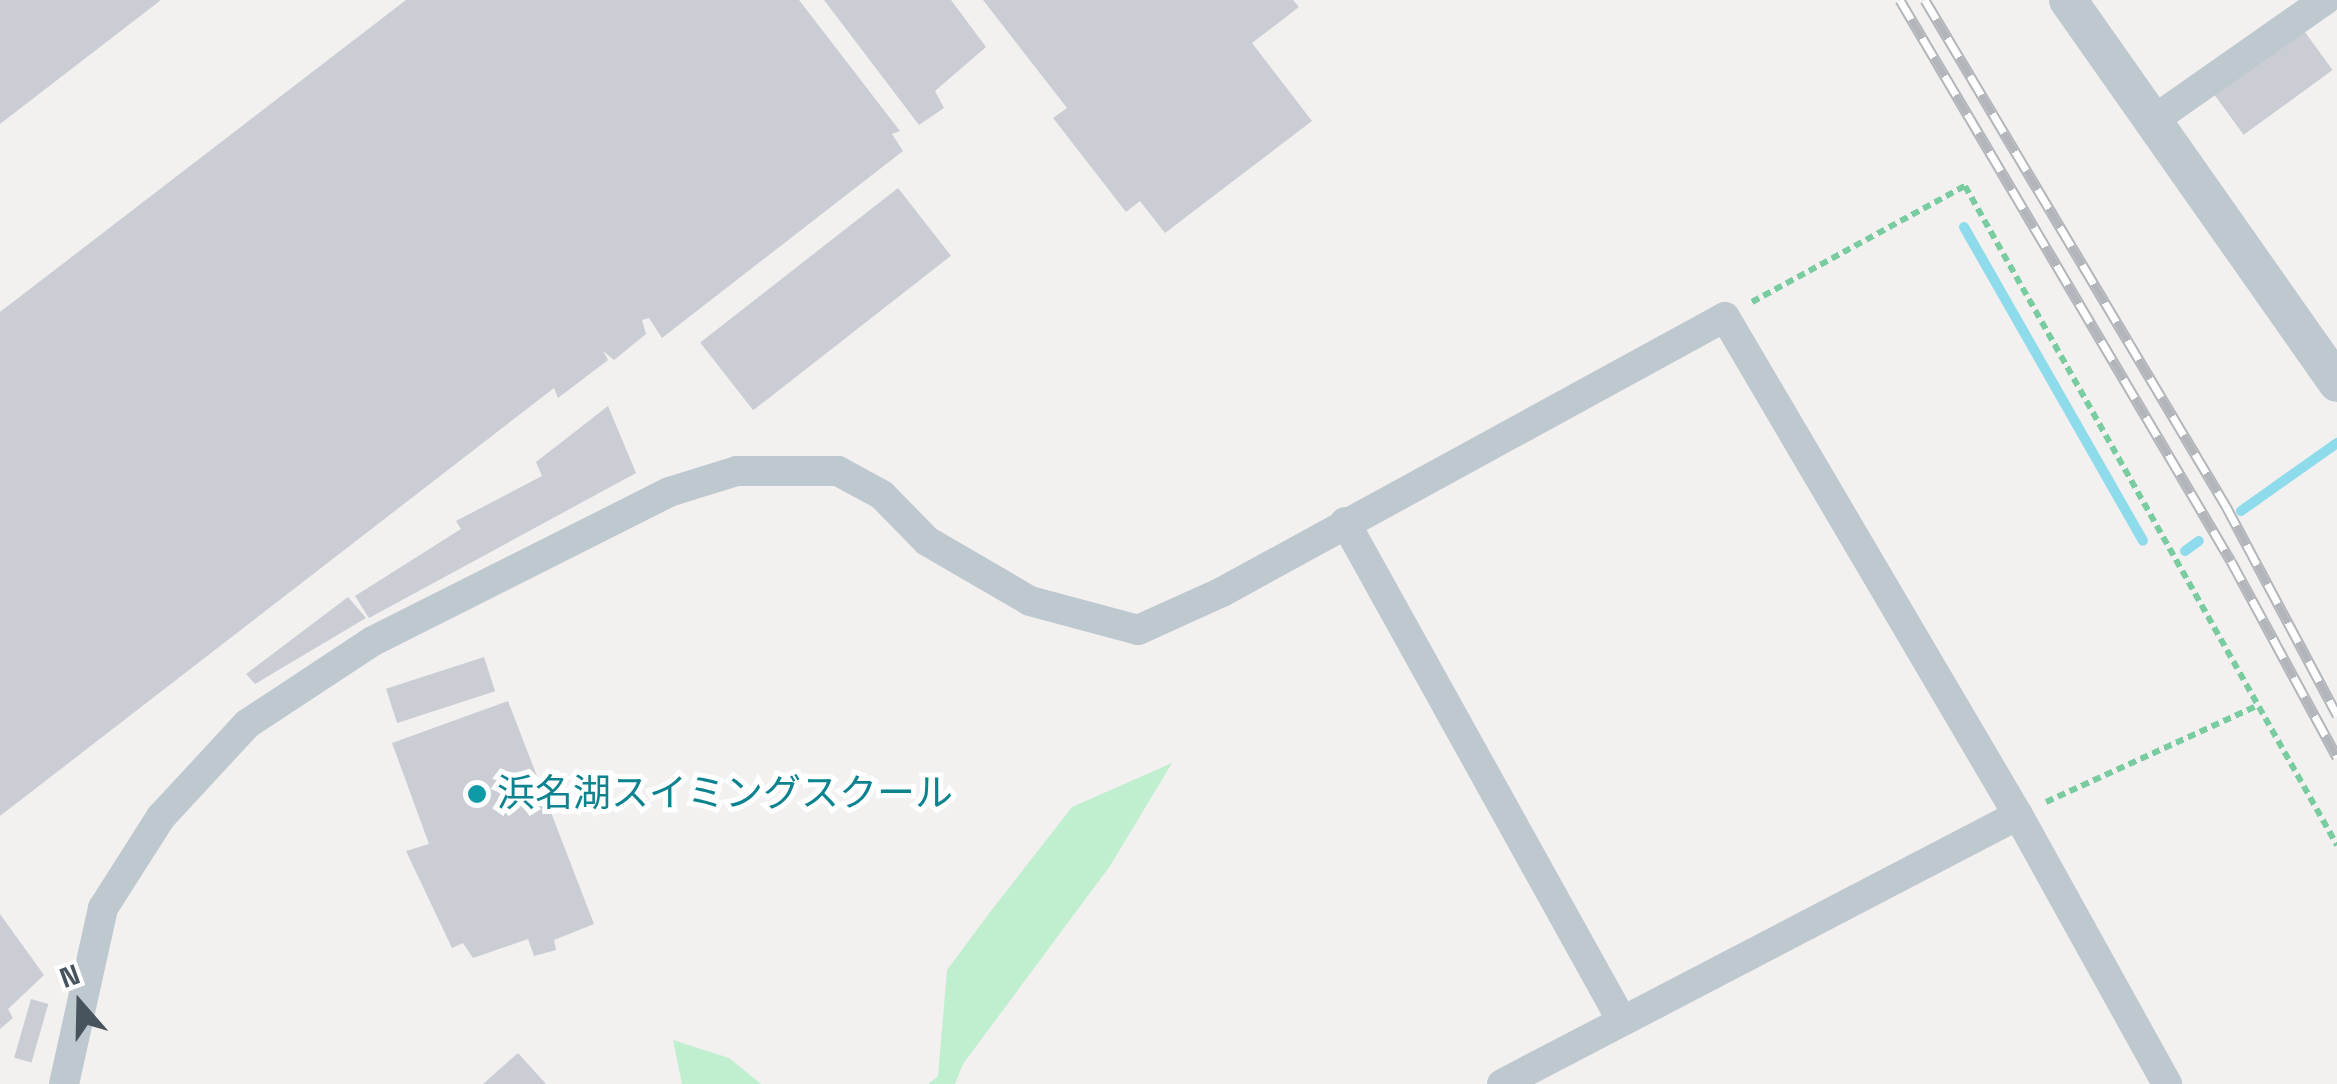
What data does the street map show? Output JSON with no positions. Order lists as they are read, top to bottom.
{
  "places": ["浜名湖スイミングスクール"],
  "north": "top"
}
